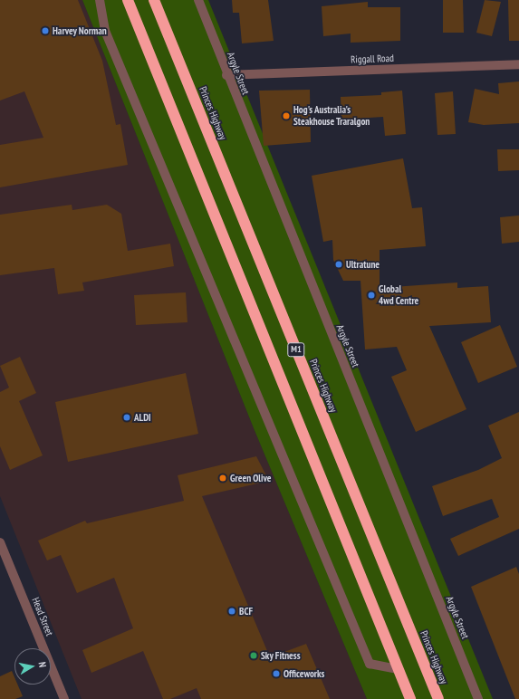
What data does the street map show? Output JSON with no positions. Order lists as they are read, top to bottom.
{
  "streets": {
    "highway": ["Princes Highway", "M1"],
    "street": ["Riggall Road", "Argyle Street", "Head Street"]
  },
  "crossings": [
    ["Riggall Road", "Argyle Street"]
  ],
  "places": [
    "Harvey Norman",
    "Hog's Australia's Steakhouse Traralgon",
    "Ultratune",
    "Global 4wd Centre",
    "ALDI",
    "Green Olive",
    "BCF",
    "Sky Fitness",
    "Officeworks"
  ],
  "north": "right"
}
